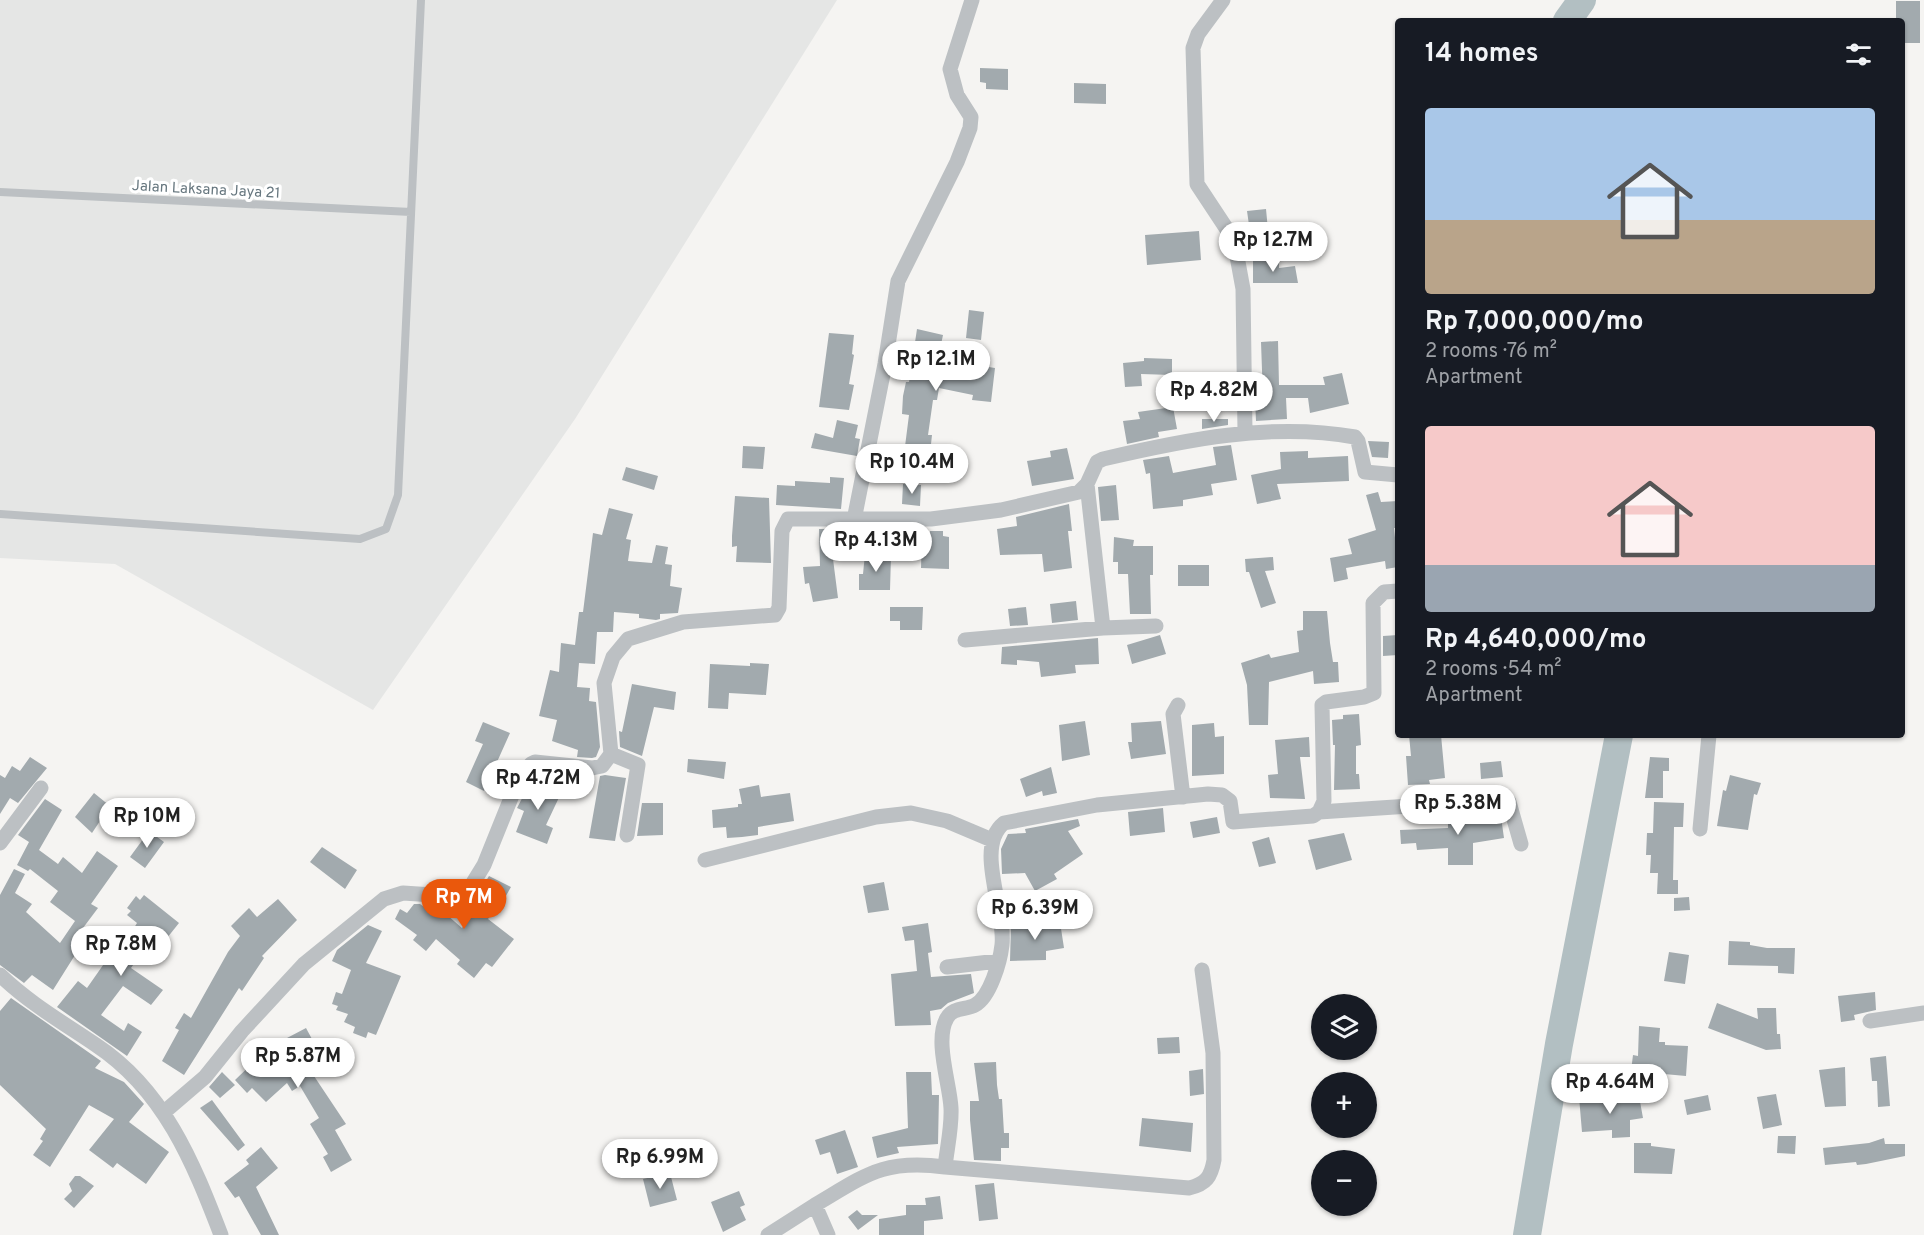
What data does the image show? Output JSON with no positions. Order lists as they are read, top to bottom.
{
  "streets": {
    "lane": ["Jalan Laksana Jaya 21"]
  },
  "page": {
    "heading": "14 homes",
    "list": [
      {
        "name": "Rp 7,000,000/mo",
        "note": "2 rooms · 76 m² · Apartment"
      },
      {
        "name": "Rp 4,640,000/mo",
        "note": "2 rooms · 54 m² · Apartment"
      }
    ],
    "price": [
      "Rp 12.7M",
      "Rp 12.1M",
      "Rp 4.82M",
      "Rp 10.4M",
      "Rp 4.13M",
      "Rp 4.72M",
      "Rp 5.38M",
      "Rp 10M",
      "Rp 7M",
      "Rp 6.39M",
      "Rp 7.8M",
      "Rp 5.87M",
      "Rp 4.64M",
      "Rp 6.99M"
    ],
    "map_buttons": ["+", "−"]
  }
}
